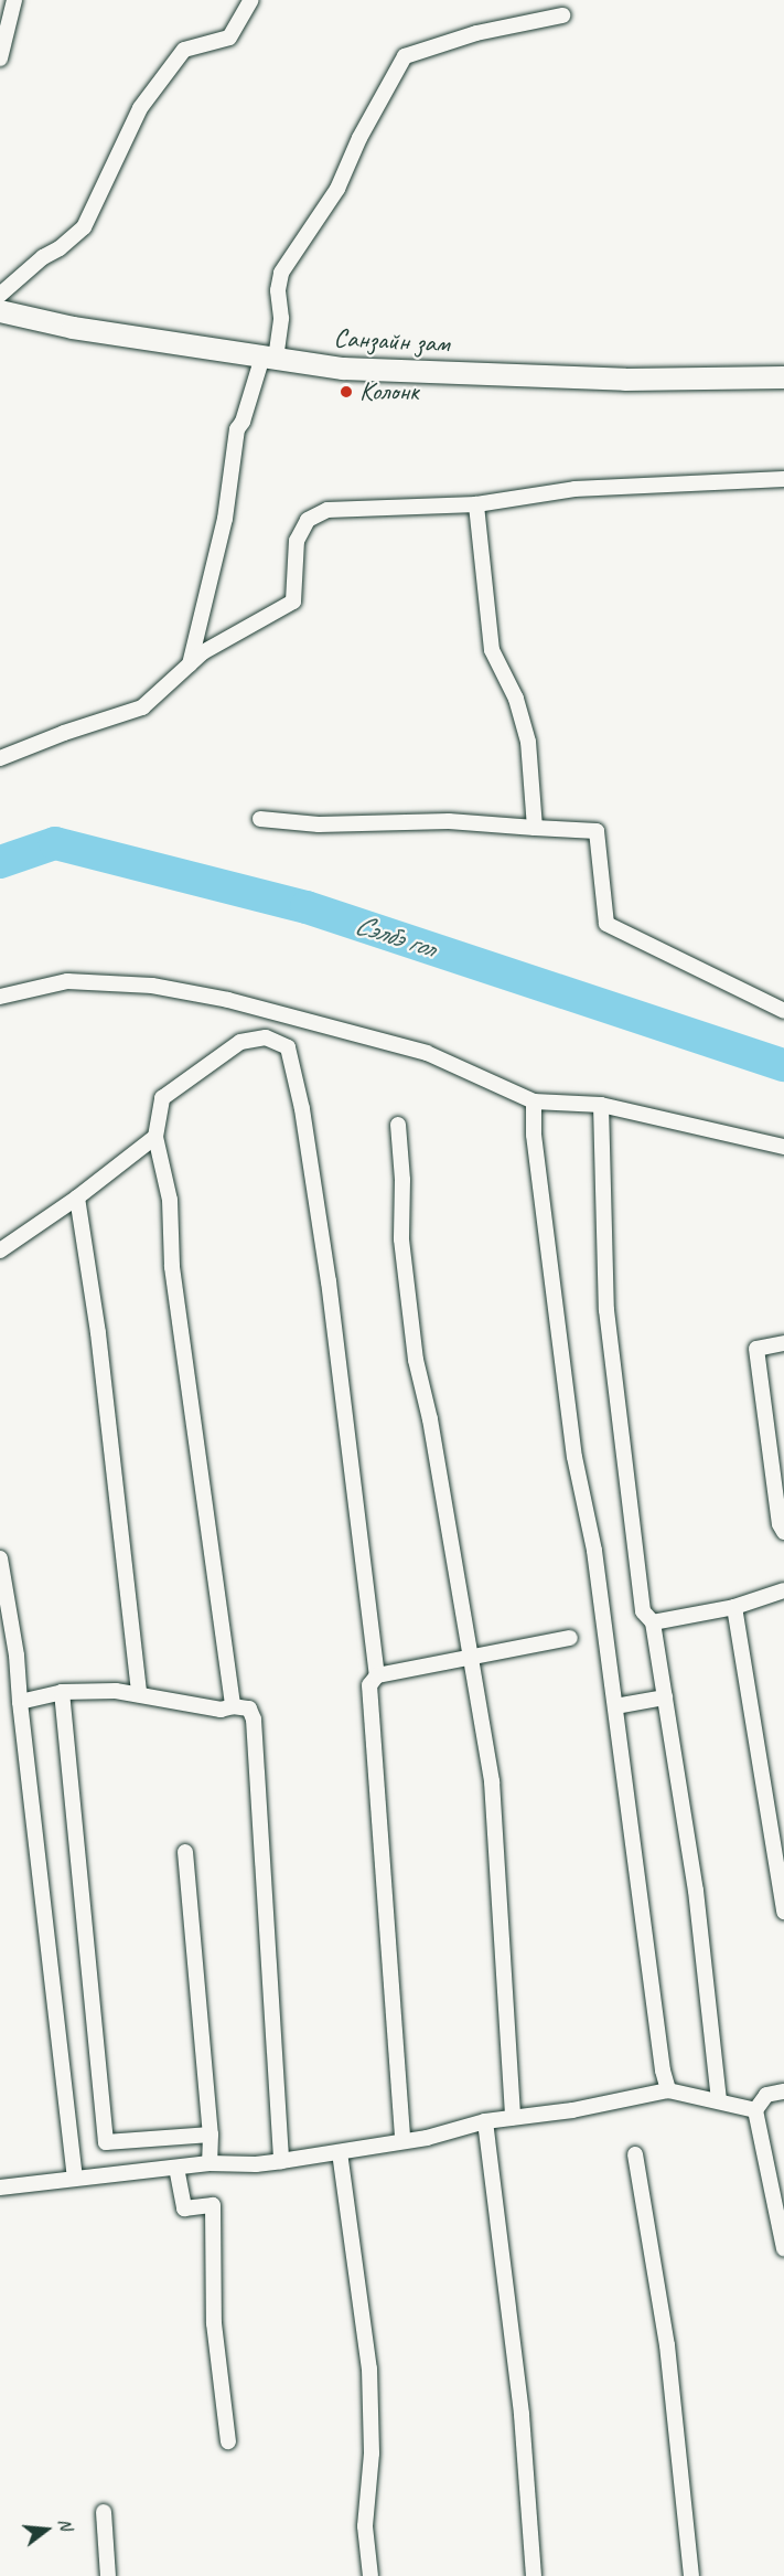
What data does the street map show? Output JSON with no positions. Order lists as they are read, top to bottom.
{
  "streets": {
    "main road": ["Санзайн зам"]
  },
  "water": ["Сэлбэ гол"],
  "places": ["Колонк"],
  "north": "right"
}
